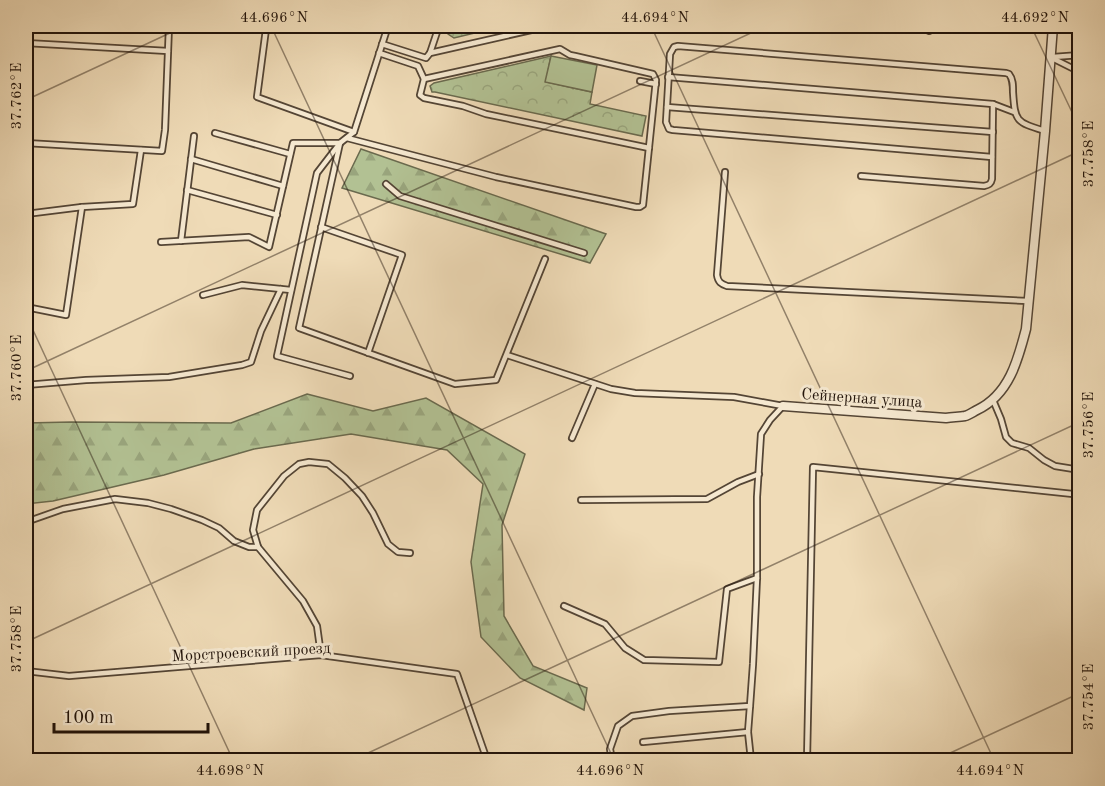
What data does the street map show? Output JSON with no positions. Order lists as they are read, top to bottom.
{
  "streets": {
    "street": ["Сейнерная улица"],
    "lane": ["Морстроевский проезд"]
  },
  "scale_bar": "100 m",
  "coordinates": [
    "44.696°N",
    "44.694°N",
    "44.692°N",
    "37.762°E",
    "37.758°E",
    "37.760°E",
    "37.756°E",
    "37.754°E",
    "44.698°N"
  ]
}
